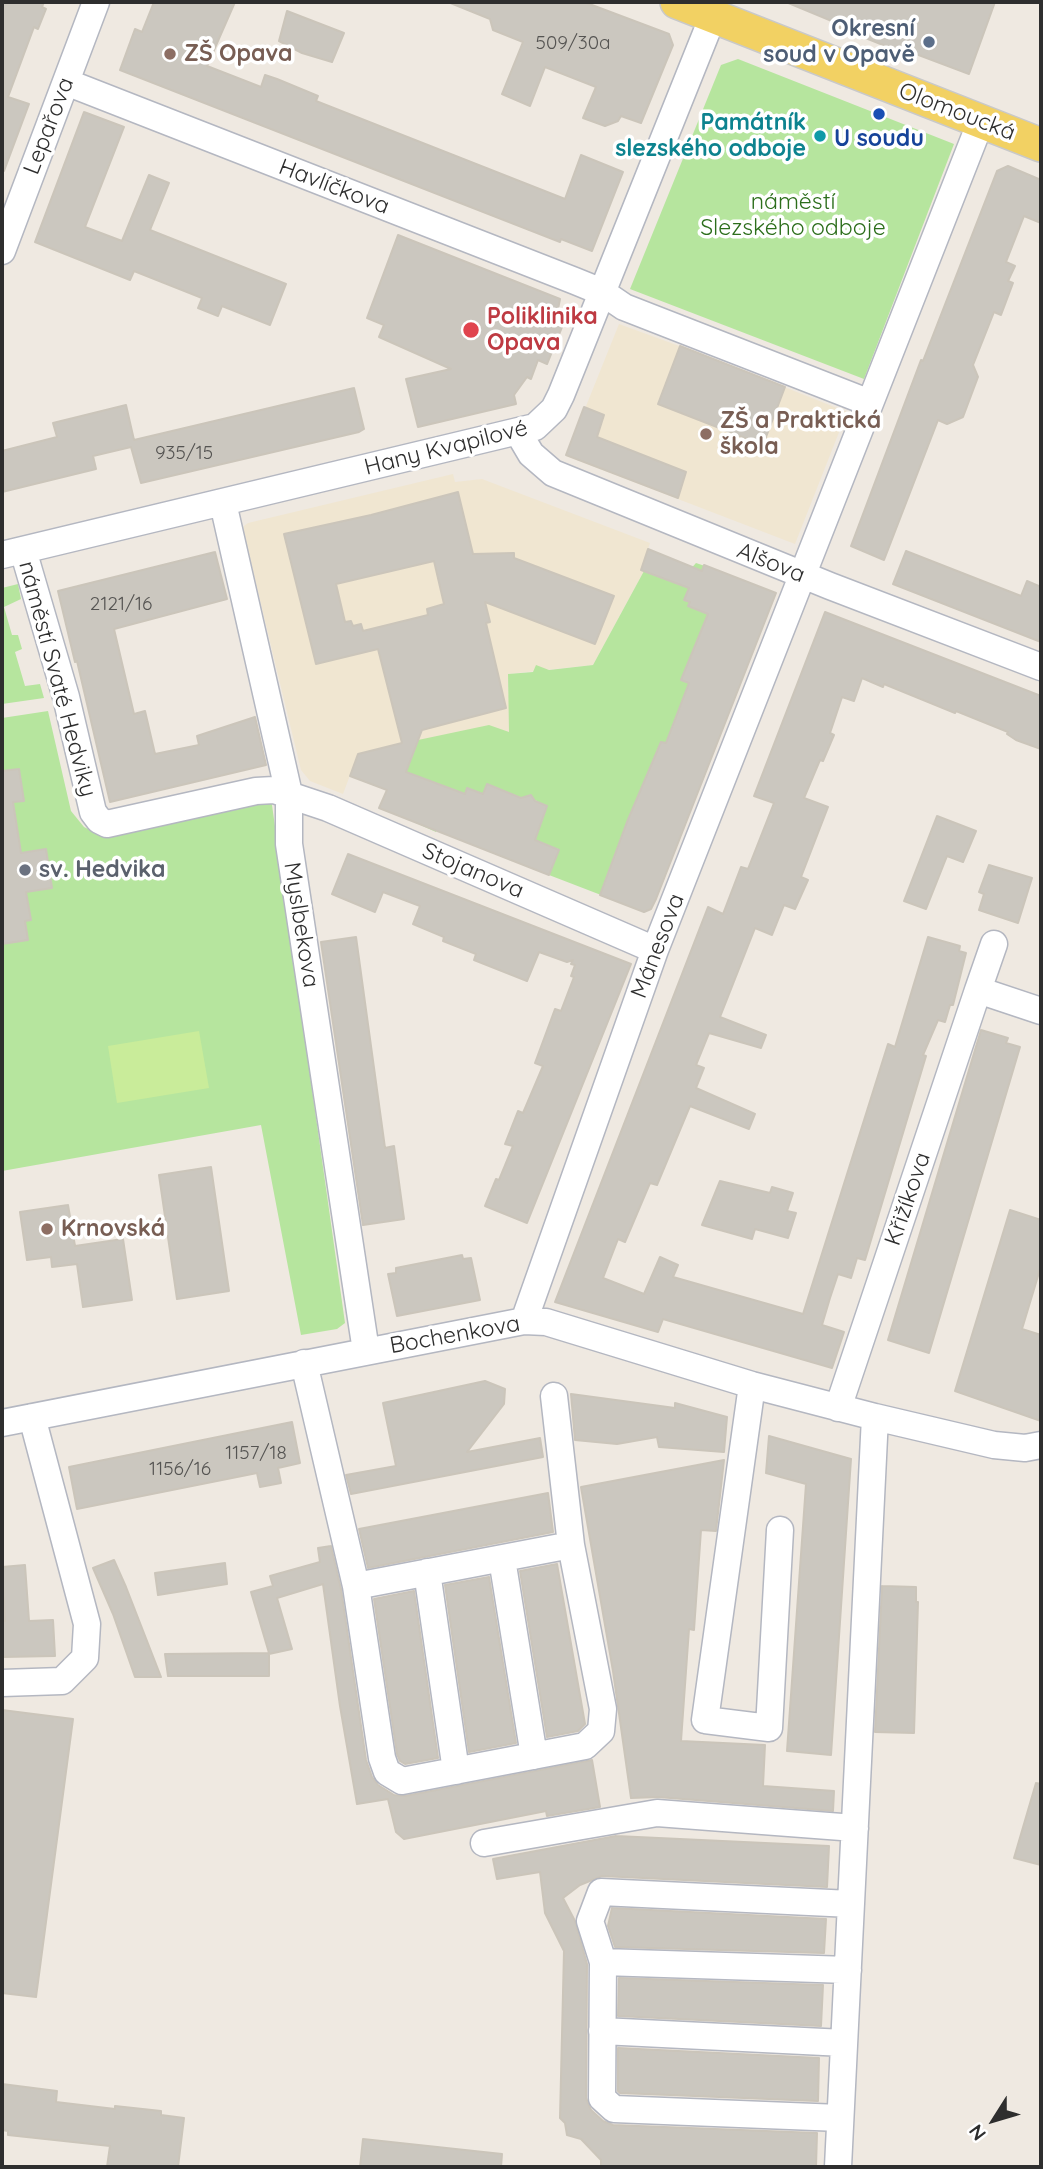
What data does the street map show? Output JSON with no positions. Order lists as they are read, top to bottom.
{
  "streets": {
    "main road": ["Olomoucká"],
    "street": [
      "Lepařova",
      "Havlíčkova",
      "Hany Kvapilové",
      "Alšova",
      "náměstí Svaté Hedviky",
      "Stojanova",
      "Myslbekova",
      "Mánesova",
      "Křižíkova",
      "Bochenkova"
    ]
  },
  "crossings": [
    ["Olomoucká", "Hany Kvapilové"],
    ["Lepařova", "Havlíčkova"],
    ["Havlíčkova", "Hany Kvapilové"],
    ["Hany Kvapilové", "Alšova"],
    ["Hany Kvapilové", "náměstí Svaté Hedviky"],
    ["Hany Kvapilové", "Myslbekova"],
    ["Alšova", "Mánesova"],
    ["náměstí Svaté Hedviky", "Stojanova"],
    ["náměstí Svaté Hedviky", "Myslbekova"],
    ["Stojanova", "Myslbekova"],
    ["Stojanova", "Mánesova"],
    ["Myslbekova", "Bochenkova"],
    ["Mánesova", "Bochenkova"],
    ["Křižíkova", "Bochenkova"]
  ],
  "parks": ["náměstí Slezského odboje"],
  "places": [
    "Okresní soud v Opavě",
    "ZŠ Opava",
    "U soudu",
    "Památník slezského odboje",
    "Poliklinika Opava",
    "ZŠ a Praktická škola",
    "sv. Hedvika",
    "Krnovská"
  ],
  "house_numbers": [
    "509/30a",
    "935/15",
    "2121/16",
    "1157/18",
    "1156/16"
  ],
  "north": "bottom left"
}
